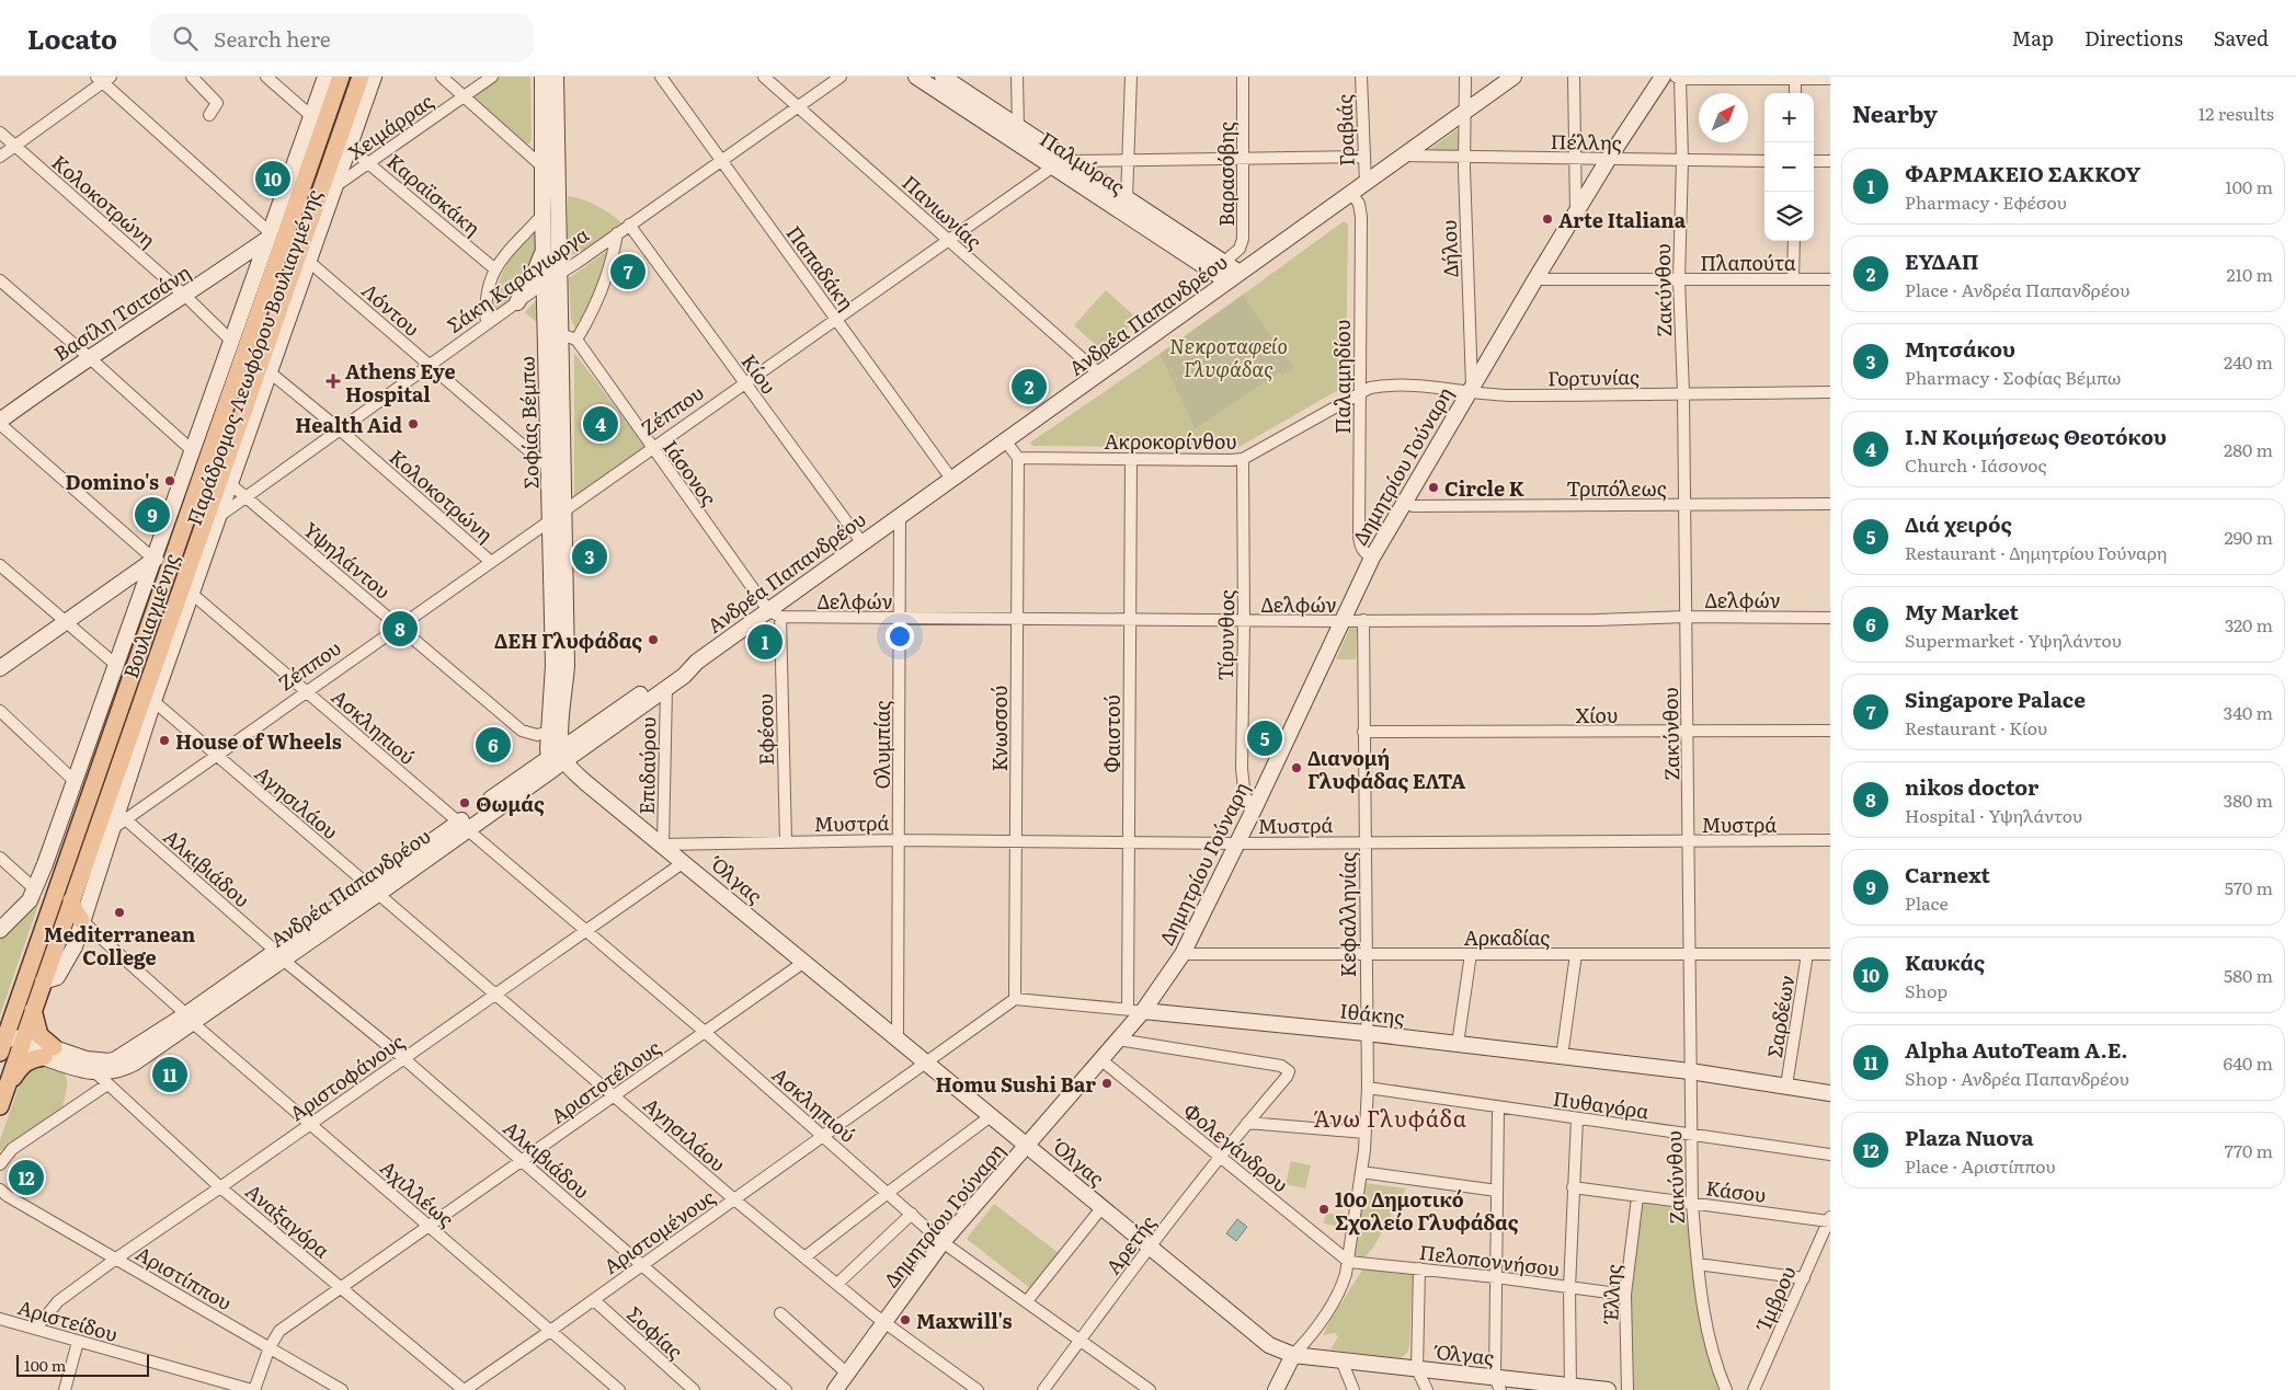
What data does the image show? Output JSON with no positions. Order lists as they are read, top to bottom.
{
  "streets": {
    "main road": [
      "Παλμύρας",
      "Βασίλη Τσιτσάνη",
      "Ανδρέα Παπανδρέου",
      "Παράδρομος Λεωφόρου Βουλιαγμένης",
      "Σοφίας Βέμπω",
      "Δημητρίου Γούναρη",
      "Βουλιαγμένης",
      "Όλγας",
      "Ιθάκης"
    ],
    "street": [
      "Χειμάρρας",
      "Γραβιάς",
      "Πέλλης",
      "Βαρασόβης",
      "Καραϊσκάκη",
      "Κολοκοτρώνη",
      "Πανιωνίας",
      "Δήλου",
      "Πλαπούτα",
      "Παπαδάκη",
      "Σάκη Καράγιωργα",
      "Ζακύνθου",
      "Λόντου",
      "Κίου",
      "Παλαμηδίου",
      "Γορτυνίας",
      "Ζέππου",
      "Ακροκορίνθου",
      "Ιάσονος",
      "Τριπόλεως",
      "Υψηλάντου",
      "Δελφών",
      "Τίρυνθιος",
      "Χίου",
      "Ασκληπιού",
      "Κνωσσού",
      "Εφέσου",
      "Φαιστού",
      "Ολυμπίας",
      "Επιδαύρου",
      "Αγησιλάου",
      "Μυστρά",
      "Αλκιβιάδου",
      "Κεφαλληνίας",
      "Αρκαδίας",
      "Σαρδέων",
      "Αριστοφάνους",
      "Αριστοτέλους",
      "Πυθαγόρα",
      "Φολεγάνδρου",
      "Κάσου",
      "Αχιλλέως",
      "Αναξαγόρα",
      "Αριστομένους",
      "Αρετής",
      "Πελοποννήσου",
      "Αριστίππου",
      "Έλλης",
      "Ίμβρου",
      "Αριστείδου",
      "Σοφίας"
    ]
  },
  "crossings": [
    ["Χειμάρρας", "Καραϊσκάκη"],
    ["Χειμάρρας", "Παράδρομος Λεωφόρου Βουλιαγμένης"],
    ["Γραβιάς", "Ανδρέα Παπανδρέου"],
    ["Πέλλης", "Δήλου"],
    ["Πέλλης", "Ζακύνθου"],
    ["Πέλλης", "Ανδρέα Παπανδρέου"],
    ["Πέλλης", "Δημητρίου Γούναρη"],
    ["Παλμύρας", "Βαρασόβης"],
    ["Παλμύρας", "Ανδρέα Παπανδρέου"],
    ["Παλμύρας", "Ζέππου"],
    ["Καραϊσκάκη", "Παράδρομος Λεωφόρου Βουλιαγμένης"],
    ["Κολοκοτρώνη", "Σάκη Καράγιωργα"],
    ["Κολοκοτρώνη", "Βασίλη Τσιτσάνη"],
    ["Κολοκοτρώνη", "Παράδρομος Λεωφόρου Βουλιαγμένης"],
    ["Κολοκοτρώνη", "Ζέππου"],
    ["Πανιωνίας", "Σάκη Καράγιωργα"],
    ["Πανιωνίας", "Ανδρέα Παπανδρέου"],
    ["Πανιωνίας", "Ζέππου"],
    ["Δήλου", "Ανδρέα Παπανδρέου"],
    ["Δήλου", "Γορτυνίας"],
    ["Δήλου", "Δημητρίου Γούναρη"],
    ["Πλαπούτα", "Ζακύνθου"],
    ["Πλαπούτα", "Δημητρίου Γούναρη"],
    ["Παπαδάκη", "Σάκη Καράγιωργα"],
    ["Παπαδάκη", "Ανδρέα Παπανδρέου"],
    ["Παπαδάκη", "Ζέππου"],
    ["Σάκη Καράγιωργα", "Λόντου"],
    ["Σάκη Καράγιωργα", "Παράδρομος Λεωφόρου Βουλιαγμένης"],
    ["Σάκη Καράγιωργα", "Κίου"],
    ["Σάκη Καράγιωργα", "Σοφίας Βέμπω"],
    ["Σάκη Καράγιωργα", "Υψηλάντου"],
    ["Ζακύνθου", "Γορτυνίας"],
    ["Ζακύνθου", "Τριπόλεως"],
    ["Ζακύνθου", "Δελφών"],
    ["Ζακύνθου", "Χίου"],
    ["Ζακύνθου", "Μυστρά"],
    ["Ζακύνθου", "Αρκαδίας"],
    ["Ζακύνθου", "Ιθάκης"],
    ["Ζακύνθου", "Πυθαγόρα"],
    ["Ζακύνθου", "Κάσου"],
    ["Λόντου", "Παράδρομος Λεωφόρου Βουλιαγμένης"],
    ["Λόντου", "Σοφίας Βέμπω"],
    ["Βασίλη Τσιτσάνη", "Παράδρομος Λεωφόρου Βουλιαγμένης"],
    ["Ανδρέα Παπανδρέου", "Κίου"],
    ["Ανδρέα Παπανδρέου", "Παλαμηδίου"],
    ["Ανδρέα Παπανδρέου", "Σοφίας Βέμπω"],
    ["Ανδρέα Παπανδρέου", "Ιάσονος"],
    ["Ανδρέα Παπανδρέου", "Δελφών"],
    ["Ανδρέα Παπανδρέου", "Βουλιαγμένης"],
    ["Ανδρέα Παπανδρέου", "Ασκληπιού"],
    ["Ανδρέα Παπανδρέου", "Εφέσου"],
    ["Ανδρέα Παπανδρέου", "Ολυμπίας"],
    ["Ανδρέα Παπανδρέου", "Επιδαύρου"],
    ["Ανδρέα Παπανδρέου", "Αγησιλάου"],
    ["Ανδρέα Παπανδρέου", "Αλκιβιάδου"],
    ["Ανδρέα Παπανδρέου", "Όλγας"],
    ["Ανδρέα Παπανδρέου", "Αχιλλέως"],
    ["Ανδρέα Παπανδρέου", "Αναξαγόρα"],
    ["Παράδρομος Λεωφόρου Βουλιαγμένης", "Ζέππου"],
    ["Παράδρομος Λεωφόρου Βουλιαγμένης", "Υψηλάντου"],
    ["Παράδρομος Λεωφόρου Βουλιαγμένης", "Βουλιαγμένης"],
    ["Παράδρομος Λεωφόρου Βουλιαγμένης", "Ασκληπιού"],
    ["Παράδρομος Λεωφόρου Βουλιαγμένης", "Αγησιλάου"],
    ["Παράδρομος Λεωφόρου Βουλιαγμένης", "Αλκιβιάδου"],
    ["Παράδρομος Λεωφόρου Βουλιαγμένης", "Αχιλλέως"],
    ["Κίου", "Ζέππου"],
    ["Παλαμηδίου", "Γορτυνίας"],
    ["Παλαμηδίου", "Ακροκορίνθου"],
    ["Παλαμηδίου", "Δημητρίου Γούναρη"],
    ["Γορτυνίας", "Ακροκορίνθου"],
    ["Γορτυνίας", "Δημητρίου Γούναρη"],
    ["Ζέππου", "Σοφίας Βέμπω"],
    ["Ζέππου", "Ιάσονος"],
    ["Ζέππου", "Υψηλάντου"],
    ["Ζέππου", "Ασκληπιού"],
    ["Ζέππου", "Αγησιλάου"],
    ["Ζέππου", "Αλκιβιάδου"],
    ["Σοφίας Βέμπω", "Υψηλάντου"],
    ["Σοφίας Βέμπω", "Όλγας"],
    ["Ακροκορίνθου", "Τίρυνθιος"],
    ["Ακροκορίνθου", "Κνωσσού"],
    ["Ακροκορίνθου", "Φαιστού"],
    ["Δημητρίου Γούναρη", "Τριπόλεως"],
    ["Δημητρίου Γούναρη", "Δελφών"],
    ["Δημητρίου Γούναρη", "Τίρυνθιος"],
    ["Δημητρίου Γούναρη", "Ασκληπιού"],
    ["Δημητρίου Γούναρη", "Φαιστού"],
    ["Δημητρίου Γούναρη", "Αγησιλάου"],
    ["Δημητρίου Γούναρη", "Μυστρά"],
    ["Δημητρίου Γούναρη", "Όλγας"],
    ["Δημητρίου Γούναρη", "Αρκαδίας"],
    ["Δημητρίου Γούναρη", "Ιθάκης"],
    ["Δημητρίου Γούναρη", "Φολεγάνδρου"],
    ["Δημητρίου Γούναρη", "Αρετής"],
    ["Ιάσονος", "Δελφών"],
    ["Ιάσονος", "Εφέσου"],
    ["Δελφών", "Τίρυνθιος"],
    ["Δελφών", "Κνωσσού"],
    ["Δελφών", "Εφέσου"],
    ["Δελφών", "Φαιστού"],
    ["Δελφών", "Ολυμπίας"],
    ["Δελφών", "Κεφαλληνίας"],
    ["Χίου", "Κεφαλληνίας"],
    ["Ασκληπιού", "Αριστοφάνους"],
    ["Ασκληπιού", "Αριστοτέλους"],
    ["Ασκληπιού", "Αριστομένους"],
    ["Ασκληπιού", "Αρετής"],
    ["Κνωσσού", "Μυστρά"],
    ["Κνωσσού", "Ιθάκης"],
    ["Εφέσου", "Μυστρά"],
    ["Φαιστού", "Μυστρά"],
    ["Φαιστού", "Ιθάκης"],
    ["Ολυμπίας", "Μυστρά"],
    ["Ολυμπίας", "Όλγας"],
    ["Επιδαύρου", "Μυστρά"],
    ["Επιδαύρου", "Όλγας"],
    ["Αγησιλάου", "Αριστοφάνους"],
    ["Αγησιλάου", "Αριστοτέλους"],
    ["Αγησιλάου", "Αριστομένους"],
    ["Μυστρά", "Όλγας"],
    ["Μυστρά", "Κεφαλληνίας"],
    ["Αλκιβιάδου", "Αριστοφάνους"],
    ["Αλκιβιάδου", "Αριστοτέλους"],
    ["Αλκιβιάδου", "Αριστομένους"],
    ["Όλγας", "Κεφαλληνίας"],
    ["Όλγας", "Αριστοφάνους"],
    ["Όλγας", "Αριστοτέλους"],
    ["Όλγας", "Αριστομένους"],
    ["Όλγας", "Αρετής"],
    ["Κεφαλληνίας", "Αρκαδίας"],
    ["Κεφαλληνίας", "Ιθάκης"],
    ["Κεφαλληνίας", "Πυθαγόρα"],
    ["Κεφαλληνίας", "Φολεγάνδρου"],
    ["Κεφαλληνίας", "Πελοποννήσου"],
    ["Αρκαδίας", "Σαρδέων"],
    ["Ιθάκης", "Σαρδέων"],
    ["Αριστοφάνους", "Αχιλλέως"],
    ["Αριστοφάνους", "Αναξαγόρα"],
    ["Αριστοφάνους", "Αριστίππου"],
    ["Αριστοφάνους", "Αριστείδου"],
    ["Αριστοτέλους", "Αχιλλέως"],
    ["Αριστοτέλους", "Αναξαγόρα"],
    ["Αριστοτέλους", "Αριστίππου"],
    ["Αριστοτέλους", "Αριστείδου"],
    ["Φολεγάνδρου", "Αρετής"],
    ["Φολεγάνδρου", "Πελοποννήσου"],
    ["Κάσου", "Έλλης"],
    ["Κάσου", "Ίμβρου"],
    ["Αχιλλέως", "Αριστομένους"],
    ["Αναξαγόρα", "Αριστομένους"],
    ["Αριστομένους", "Σοφίας"],
    ["Πελοποννήσου", "Έλλης"]
  ],
  "districts": ["Άνω Γλυφάδα"],
  "parks": ["Νεκροταφείο Γλυφάδας"],
  "places": {
    "other": [
      "Arte Italiana",
      "Health Aid",
      "Domino's",
      "Circle K",
      "ΔΕΗ Γλυφάδας",
      "House of Wheels",
      "Διανομή Γλυφάδας ΕΛΤΑ",
      "Θωμάς",
      "Mediterranean College",
      "Homu Sushi Bar",
      "10o Δημοτικό Σχολείο Γλυφάδας",
      "Maxwill's"
    ],
    "health": ["Athens Eye Hospital"]
  },
  "scale_bar": "100 m",
  "north": "top right",
  "page": {
    "header": "Locato",
    "search": "Search here",
    "nav": ["Map", "Directions", "Saved"],
    "heading": ["Nearby", "12 results"],
    "map_buttons": ["+", "−"],
    "list": [
      {
        "mark": "1",
        "name": "ΦΑΡΜΑΚΕΙΟ ΣΑΚΚΟΥ",
        "note": "Pharmacy · Εφέσου",
        "value": "100 m"
      },
      {
        "mark": "2",
        "name": "ΕΥΔΑΠ",
        "note": "Place · Ανδρέα Παπανδρέου",
        "value": "210 m"
      },
      {
        "mark": "3",
        "name": "Μητσάκου",
        "note": "Pharmacy · Σοφίας Βέμπω",
        "value": "240 m"
      },
      {
        "mark": "4",
        "name": "Ι.Ν Κοιμήσεως Θεοτόκου",
        "note": "Church · Ιάσονος",
        "value": "280 m"
      },
      {
        "mark": "5",
        "name": "Διά χειρός",
        "note": "Restaurant · Δημητρίου Γούναρη",
        "value": "290 m"
      },
      {
        "mark": "6",
        "name": "My Market",
        "note": "Supermarket · Υψηλάντου",
        "value": "320 m"
      },
      {
        "mark": "7",
        "name": "Singapore Palace",
        "note": "Restaurant · Κίου",
        "value": "340 m"
      },
      {
        "mark": "8",
        "name": "nikos doctor",
        "note": "Hospital · Υψηλάντου",
        "value": "380 m"
      },
      {
        "mark": "9",
        "name": "Carnext",
        "note": "Place",
        "value": "570 m"
      },
      {
        "mark": "10",
        "name": "Καυκάς",
        "note": "Shop",
        "value": "580 m"
      },
      {
        "mark": "11",
        "name": "Alpha AutoTeam Α.Ε.",
        "note": "Shop · Ανδρέα Παπανδρέου",
        "value": "640 m"
      },
      {
        "mark": "12",
        "name": "Plaza Nuova",
        "note": "Place · Αριστίππου",
        "value": "770 m"
      }
    ],
    "pins": [
      "10",
      "7",
      "2",
      "4",
      "9",
      "3",
      "8",
      "1",
      "5",
      "6",
      "11",
      "12"
    ],
    "scale": "100 m"
  }
}
